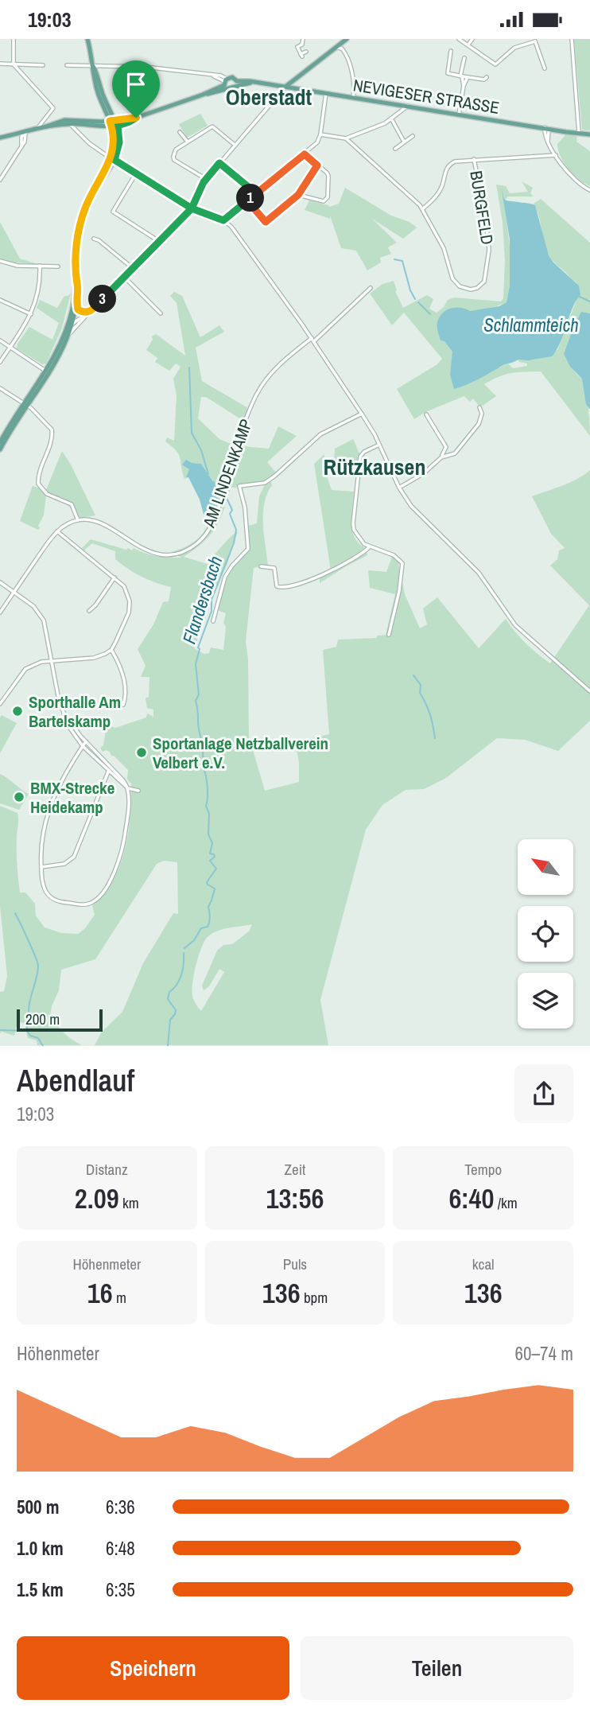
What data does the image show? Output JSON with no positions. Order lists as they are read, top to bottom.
{
  "streets": {
    "main road": ["NEVIGESER STRASSE"],
    "street": ["BURGFELD", "AM LINDENKAMP"]
  },
  "districts": ["Oberstadt", "Rützkausen"],
  "water": ["Schlammteich", "Flandersbach"],
  "places": ["Sporthalle Am Bartelskamp", "Sportanlage Netzballverein Velbert e.V.", "BMX-Strecke Heidekamp"],
  "scale_bar": "200 m",
  "north": "top left",
  "page": {
    "status": "19:03",
    "pins": ["1", "3"],
    "scale": "200 m",
    "heading": ["Abendlauf", "19:03"],
    "stats": [
      ["Distanz", "2.09 km"],
      ["Zeit", "13:56"],
      ["Tempo", "6:40 /km"],
      ["Höhenmeter", "16 m"],
      ["Puls", "136 bpm"],
      ["kcal", "136"]
    ],
    "chart": ["Höhenmeter", "60–74 m"],
    "list": [
      {
        "name": "500 m",
        "note": "6:36"
      },
      {
        "name": "1.0 km",
        "note": "6:48"
      },
      {
        "name": "1.5 km",
        "note": "6:35"
      }
    ],
    "buttons": ["Speichern", "Teilen"]
  }
}
